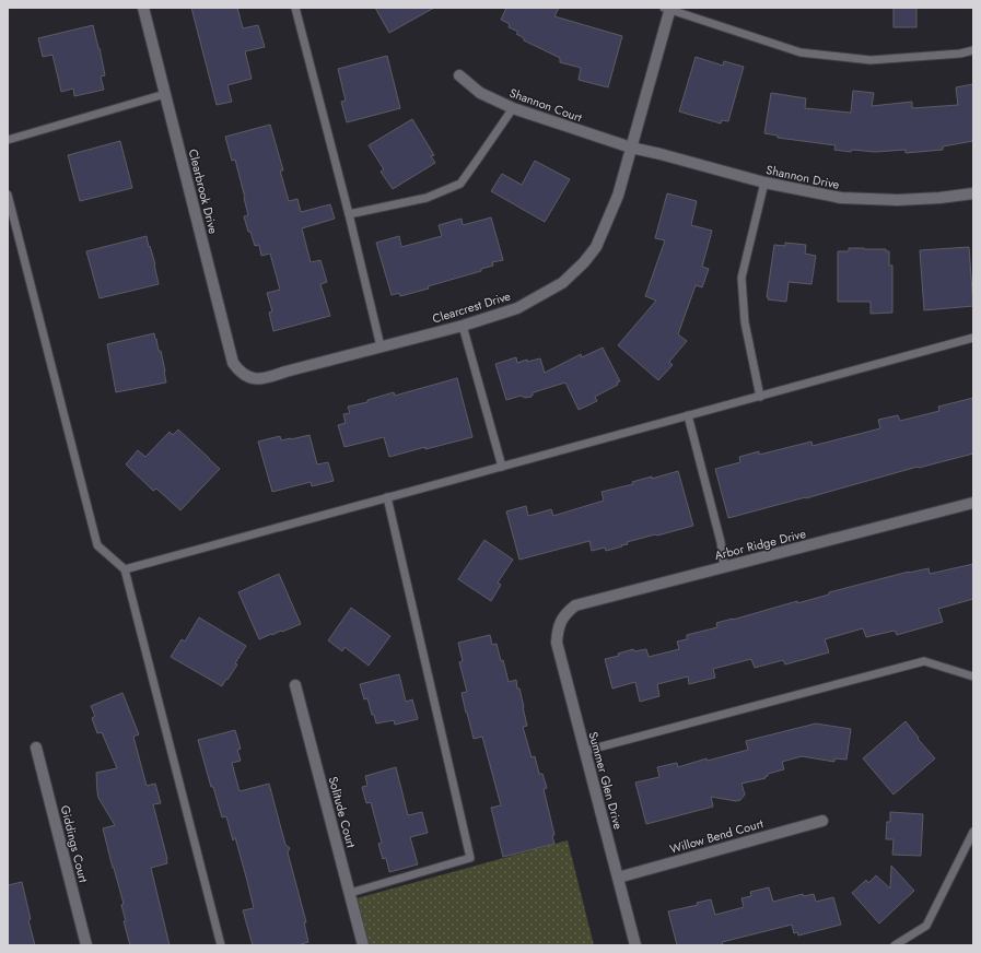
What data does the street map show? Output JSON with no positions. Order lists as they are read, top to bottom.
{
  "streets": {
    "street": [
      "Shannon Court",
      "Shannon Drive",
      "Clearbrook Drive",
      "Clearcrest Drive",
      "Arbor Ridge Drive",
      "Summer Glen Drive",
      "Solitude Court",
      "Willow Bend Court",
      "Giddings Court"
    ]
  },
  "crossings": [
    ["Shannon Court", "Shannon Drive"],
    ["Shannon Court", "Clearcrest Drive"],
    ["Shannon Drive", "Clearcrest Drive"],
    ["Clearbrook Drive", "Clearcrest Drive"],
    ["Arbor Ridge Drive", "Summer Glen Drive"],
    ["Summer Glen Drive", "Willow Bend Court"]
  ]
}
